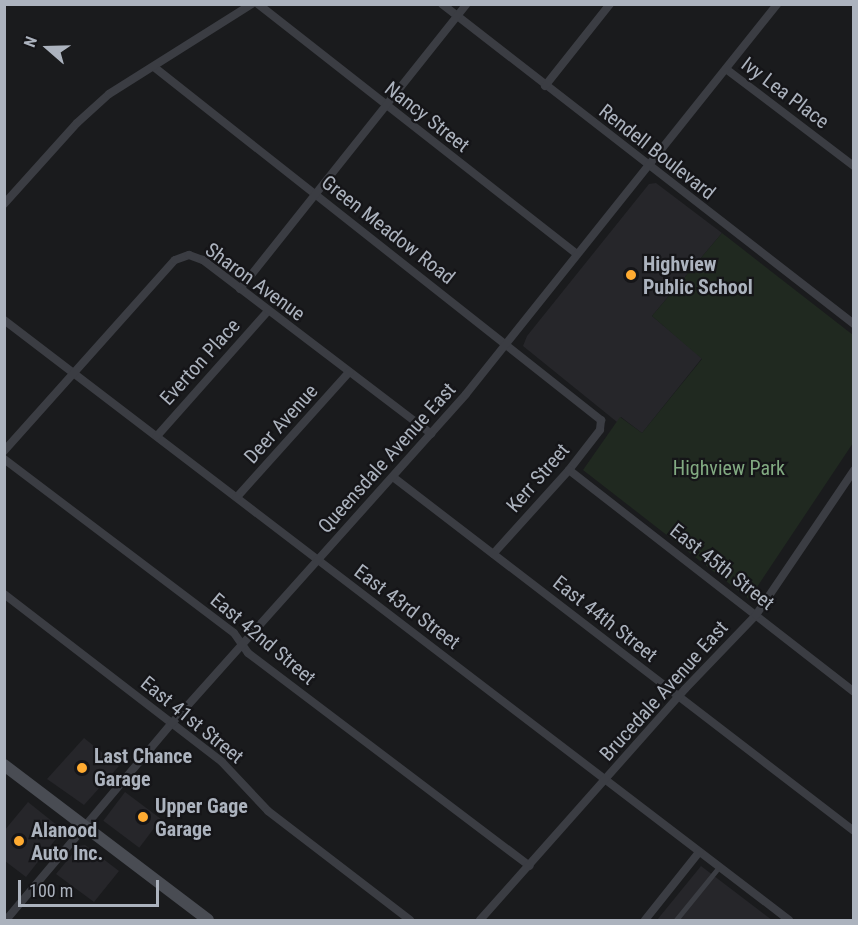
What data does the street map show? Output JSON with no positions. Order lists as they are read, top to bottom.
{
  "streets": {
    "street": [
      "Ivy Lea Place",
      "Nancy Street",
      "Rendell Boulevard",
      "Green Meadow Road",
      "Sharon Avenue",
      "Everton Place",
      "Deer Avenue",
      "Queensdale Avenue East",
      "Kerr Street",
      "East 45th Street",
      "East 43rd Street",
      "East 44th Street",
      "East 42nd Street",
      "Brucedale Avenue East",
      "East 41st Street"
    ]
  },
  "crossings": [
    ["Ivy Lea Place", "Queensdale Avenue East"],
    ["Nancy Street", "Everton Place"],
    ["Nancy Street", "Queensdale Avenue East"],
    ["Rendell Boulevard", "Everton Place"],
    ["Rendell Boulevard", "Queensdale Avenue East"],
    ["Green Meadow Road", "Everton Place"],
    ["Green Meadow Road", "Queensdale Avenue East"],
    ["Green Meadow Road", "Kerr Street"],
    ["Sharon Avenue", "Everton Place"],
    ["Sharon Avenue", "Deer Avenue"],
    ["Sharon Avenue", "Queensdale Avenue East"],
    ["Sharon Avenue", "East 43rd Street"],
    ["Everton Place", "East 43rd Street"],
    ["Deer Avenue", "East 43rd Street"],
    ["Queensdale Avenue East", "East 43rd Street"],
    ["Queensdale Avenue East", "East 44th Street"],
    ["Queensdale Avenue East", "East 42nd Street"],
    ["Queensdale Avenue East", "East 41st Street"],
    ["Kerr Street", "East 45th Street"],
    ["Kerr Street", "East 44th Street"],
    ["East 45th Street", "Brucedale Avenue East"],
    ["East 43rd Street", "Brucedale Avenue East"],
    ["East 44th Street", "Brucedale Avenue East"],
    ["East 42nd Street", "Brucedale Avenue East"]
  ],
  "parks": ["Highview Park"],
  "places": [
    "Highview Public School",
    "Last Chance Garage",
    "Upper Gage Garage",
    "Alanood Auto Inc."
  ],
  "scale_bar": "100 m",
  "north": "left"
}
